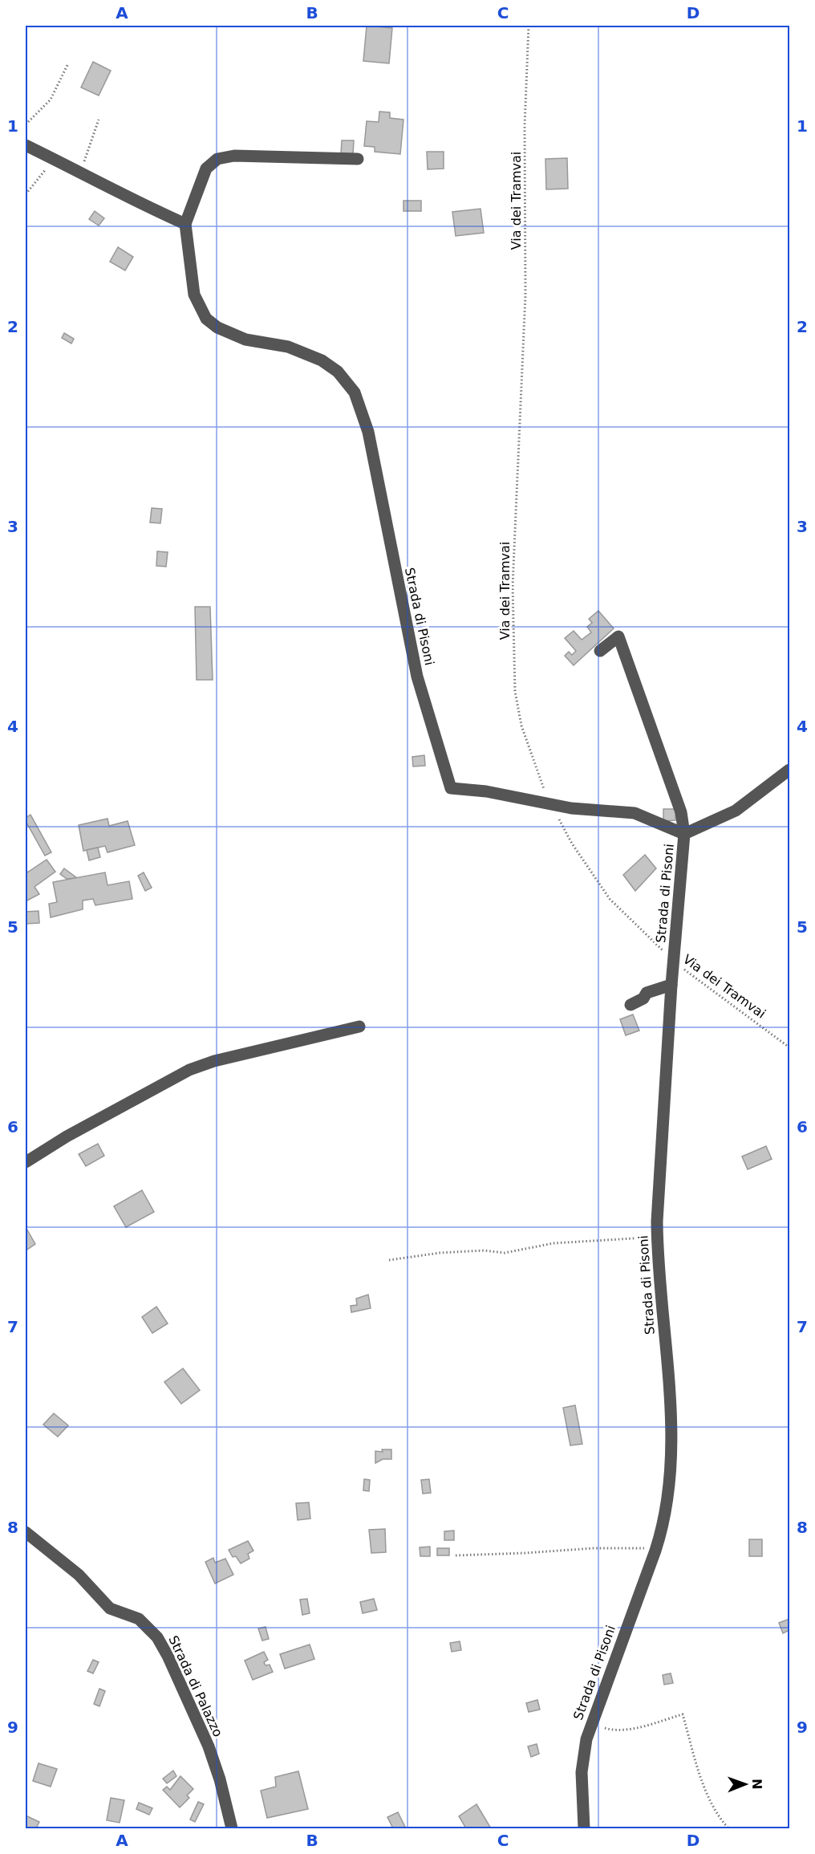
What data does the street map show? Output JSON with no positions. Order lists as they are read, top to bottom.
{
  "streets": {
    "street": ["Strada di Pisoni", "Strada di Palazzo"],
    "path": ["Via dei Tramvai"]
  },
  "crossings": [
    ["Via dei Tramvai", "Strada di Pisoni"]
  ],
  "north": "right",
  "grid": {
    "columns": [
      "A",
      "B",
      "C",
      "D"
    ],
    "rows": [
      "1",
      "2",
      "3",
      "4",
      "5",
      "6",
      "7",
      "8",
      "9"
    ]
  }
}
